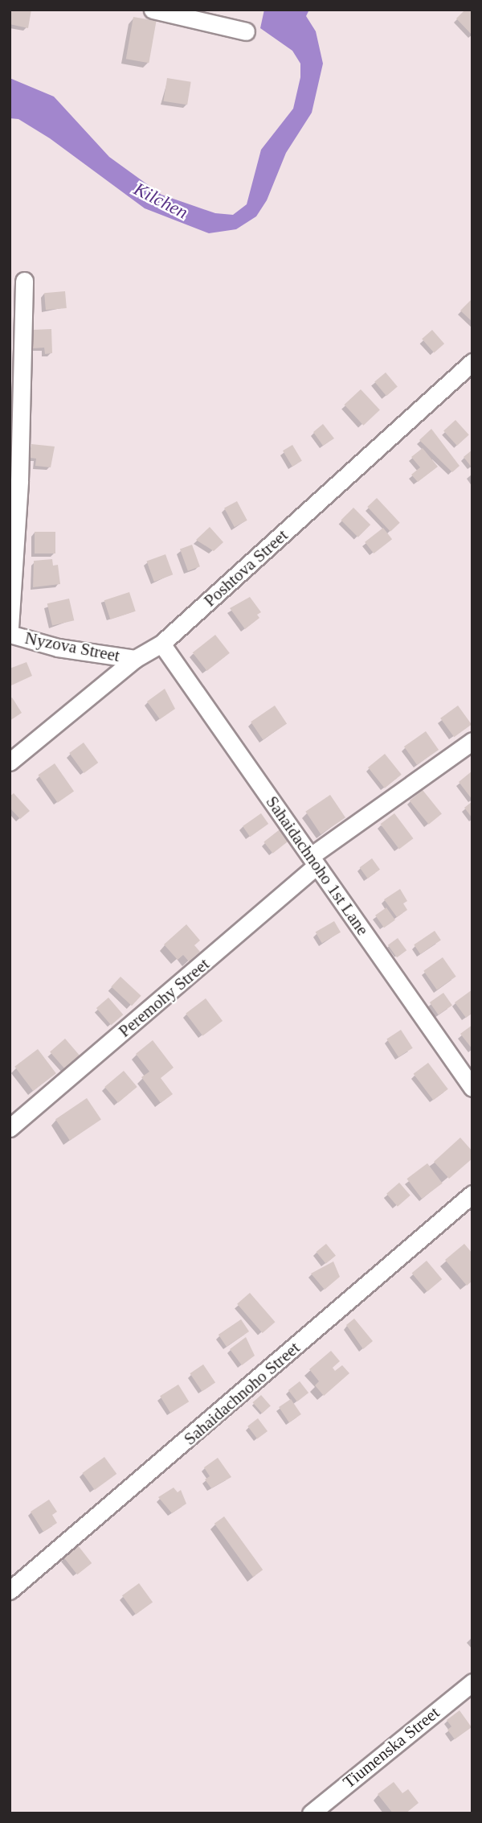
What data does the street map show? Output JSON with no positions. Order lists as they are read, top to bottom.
{
  "streets": {
    "street": [
      "Poshtova Street",
      "Nyzova Street",
      "Sahaidachnoho 1st Lane",
      "Peremohy Street",
      "Sahaidachnoho Street",
      "Tiumenska Street"
    ]
  },
  "crossings": [
    ["Poshtova Street", "Nyzova Street"],
    ["Poshtova Street", "Sahaidachnoho 1st Lane"],
    ["Sahaidachnoho 1st Lane", "Peremohy Street"]
  ],
  "water": ["Kilchen"]
}
